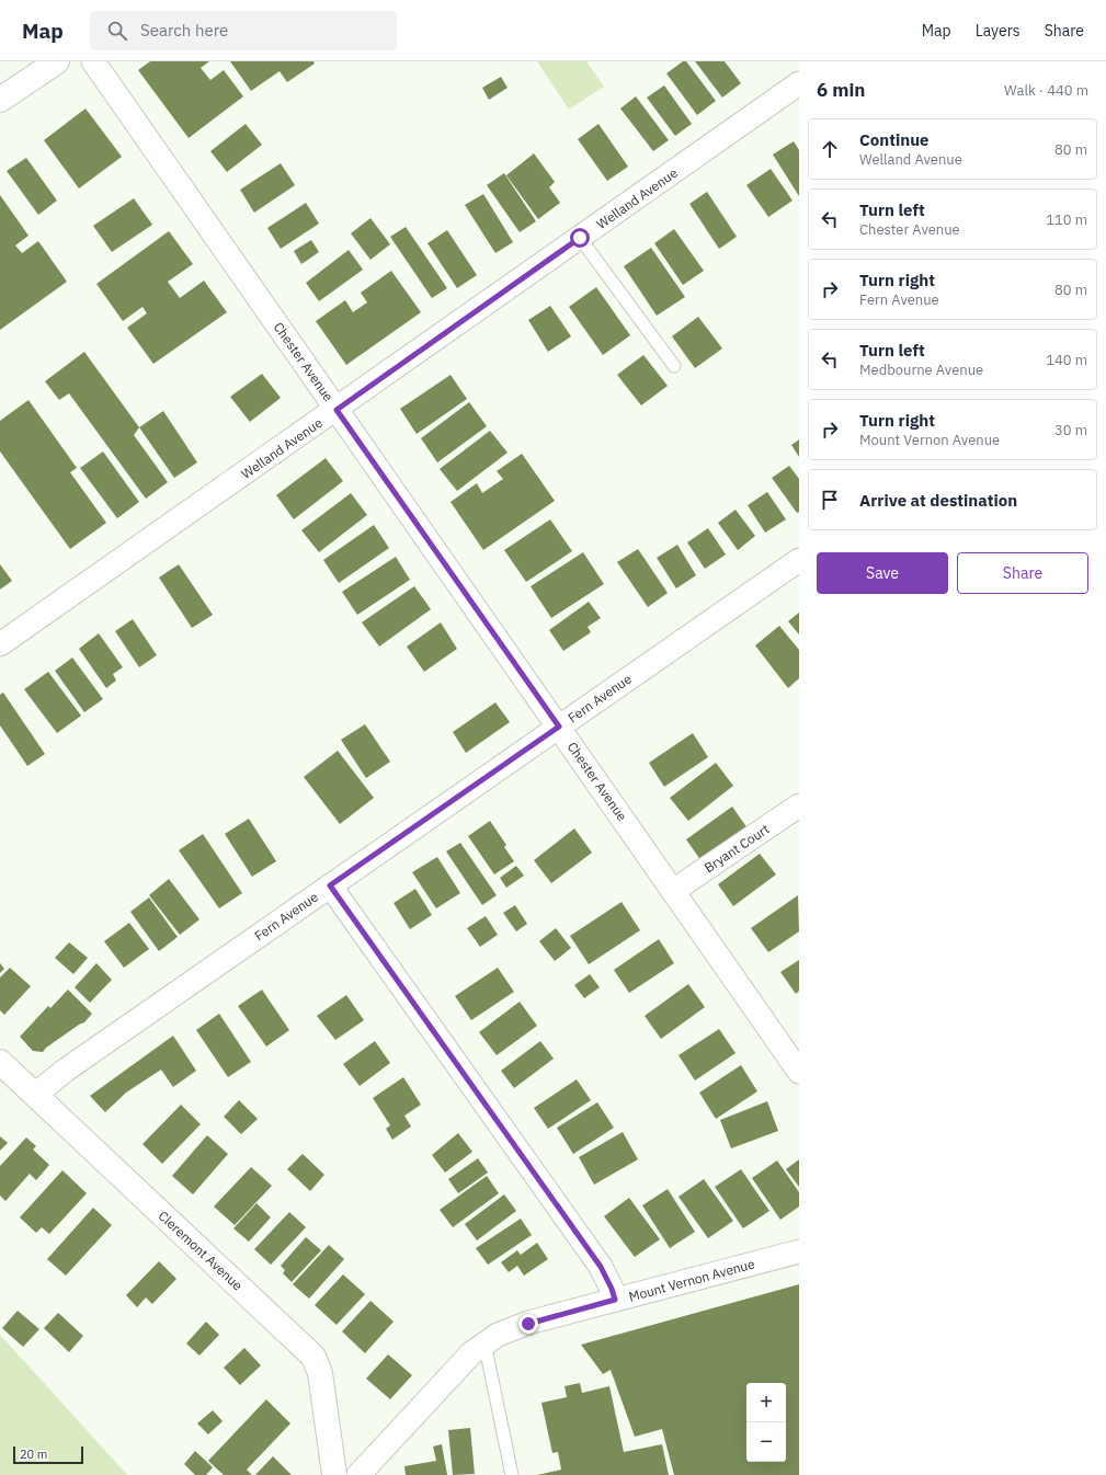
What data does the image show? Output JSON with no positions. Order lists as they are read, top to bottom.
{
  "streets": {
    "main road": ["Cleremont Avenue"],
    "street": [
      "Welland Avenue",
      "Chester Avenue",
      "Fern Avenue",
      "Bryant Court",
      "Mount Vernon Avenue"
    ]
  },
  "crossings": [
    ["Welland Avenue", "Chester Avenue"],
    ["Chester Avenue", "Fern Avenue"],
    ["Chester Avenue", "Bryant Court"],
    ["Fern Avenue", "Cleremont Avenue"]
  ],
  "scale_bar": "20 m",
  "page": {
    "header": "Map",
    "search": "Search here",
    "nav": ["Map", "Layers", "Share"],
    "heading": ["6 min", "Walk · 440 m"],
    "list": [
      ["Continue", "Welland Avenue", "80 m"],
      ["Turn left", "Chester Avenue", "110 m"],
      ["Turn right", "Fern Avenue", "80 m"],
      ["Turn left", "Medbourne Avenue", "140 m"],
      ["Turn right", "Mount Vernon Avenue", "30 m"],
      "Arrive at destination"
    ],
    "buttons": ["Save", "Share"],
    "map_buttons": ["+", "−"],
    "scale": "20 m"
  }
}
